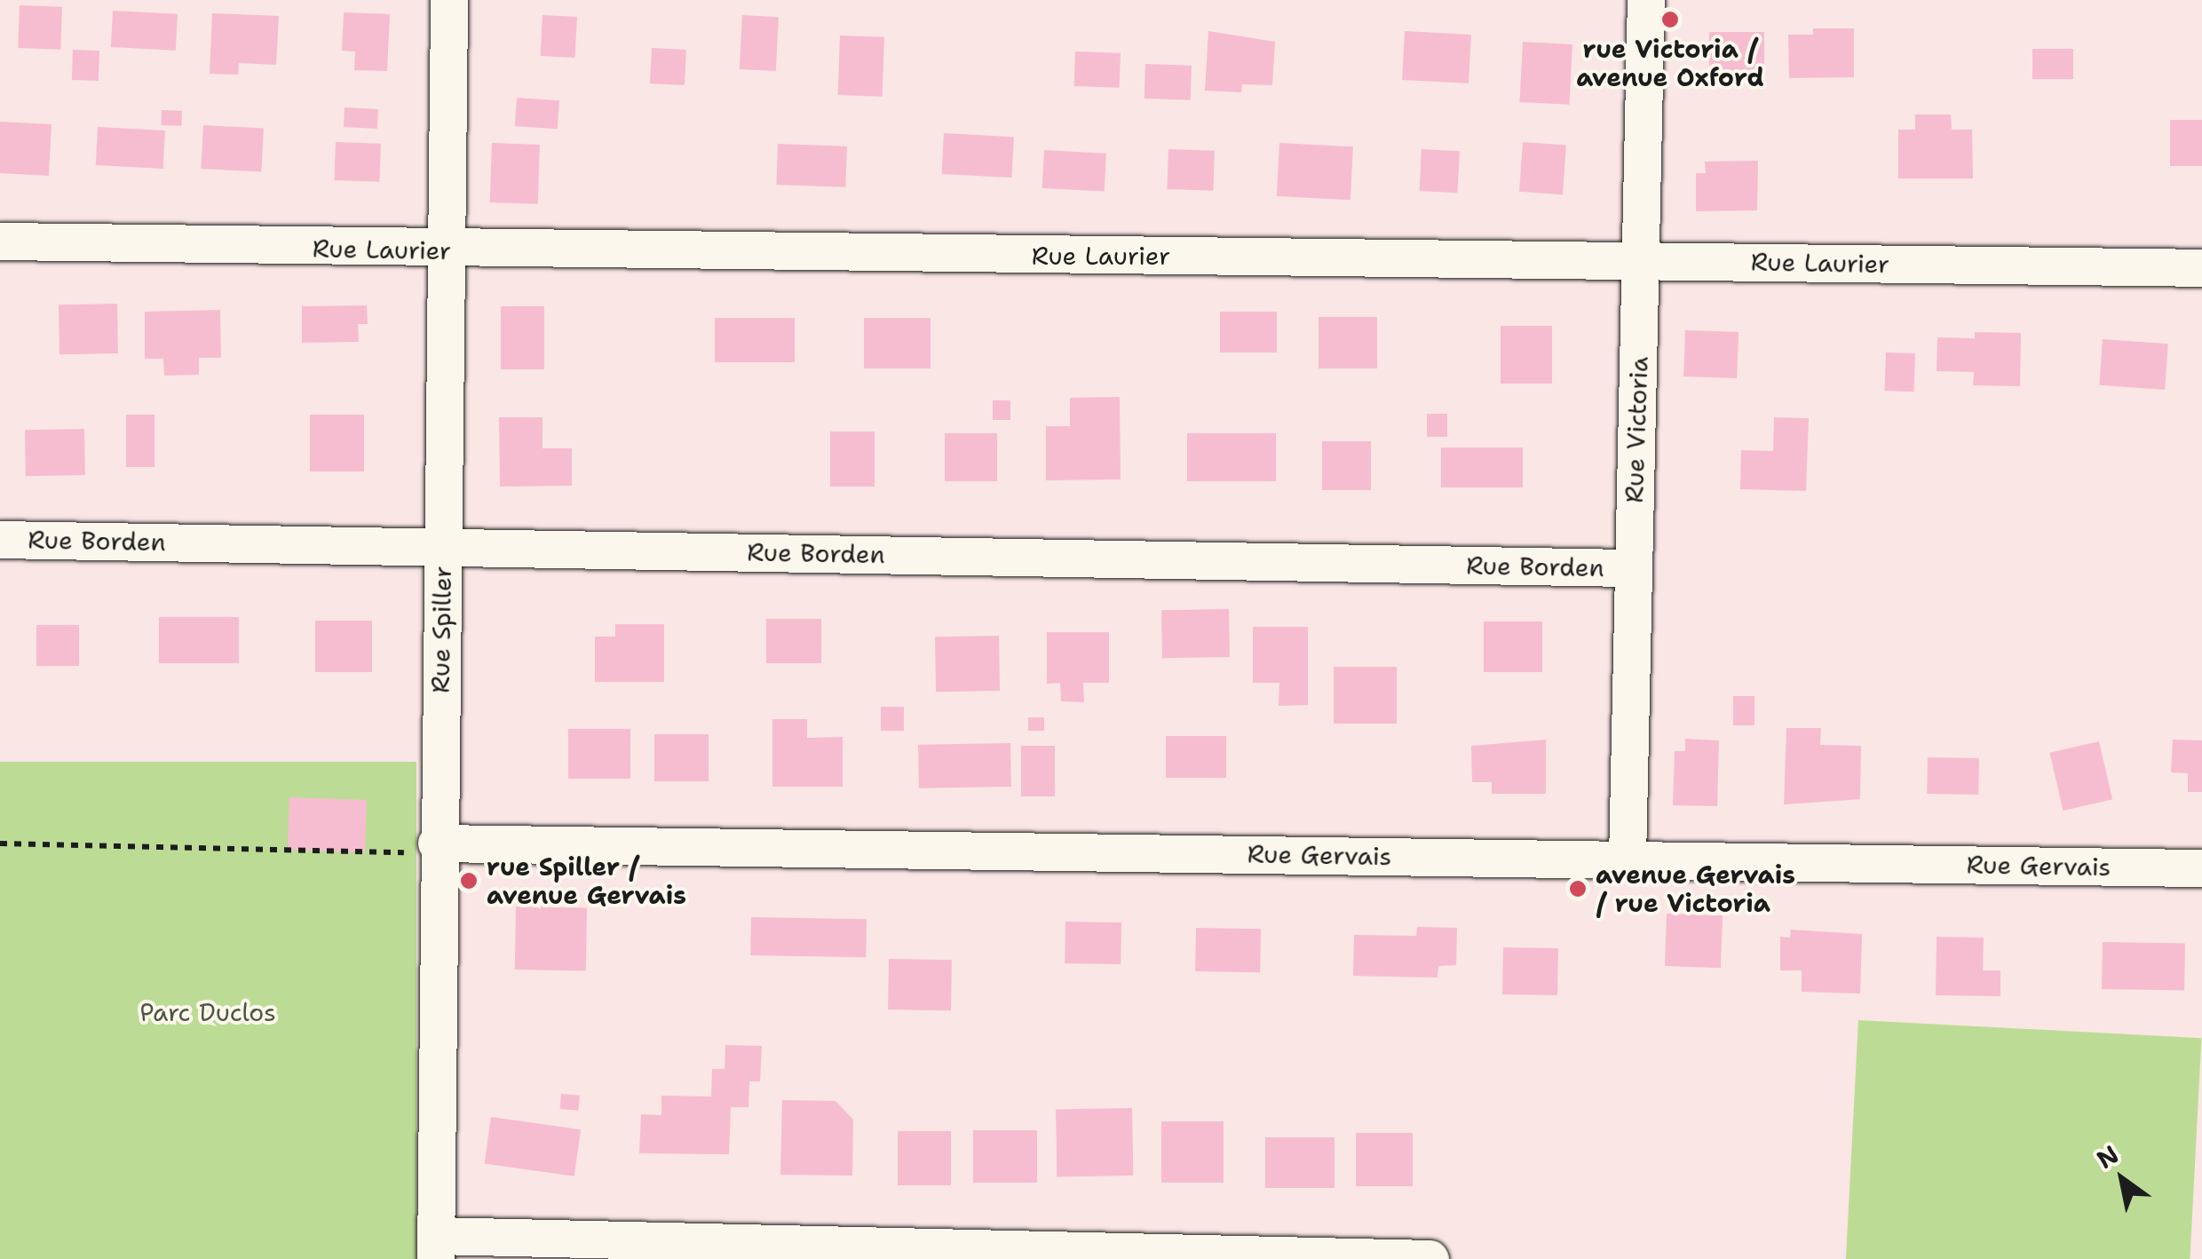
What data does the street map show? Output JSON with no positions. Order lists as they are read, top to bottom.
{
  "streets": {
    "street": [
      "Rue Laurier",
      "Rue Victoria",
      "Rue Borden",
      "Rue Spiller",
      "Rue Gervais"
    ]
  },
  "crossings": [
    ["Rue Laurier", "Rue Victoria"],
    ["Rue Laurier", "Rue Spiller"],
    ["Rue Victoria", "Rue Borden"],
    ["Rue Victoria", "Rue Gervais"],
    ["Rue Borden", "Rue Spiller"],
    ["Rue Spiller", "Rue Gervais"]
  ],
  "parks": ["Parc Duclos"],
  "places": ["rue Victoria / avenue Oxford", "rue Spiller / avenue Gervais", "avenue Gervais / rue Victoria"],
  "north": "top left"
}
